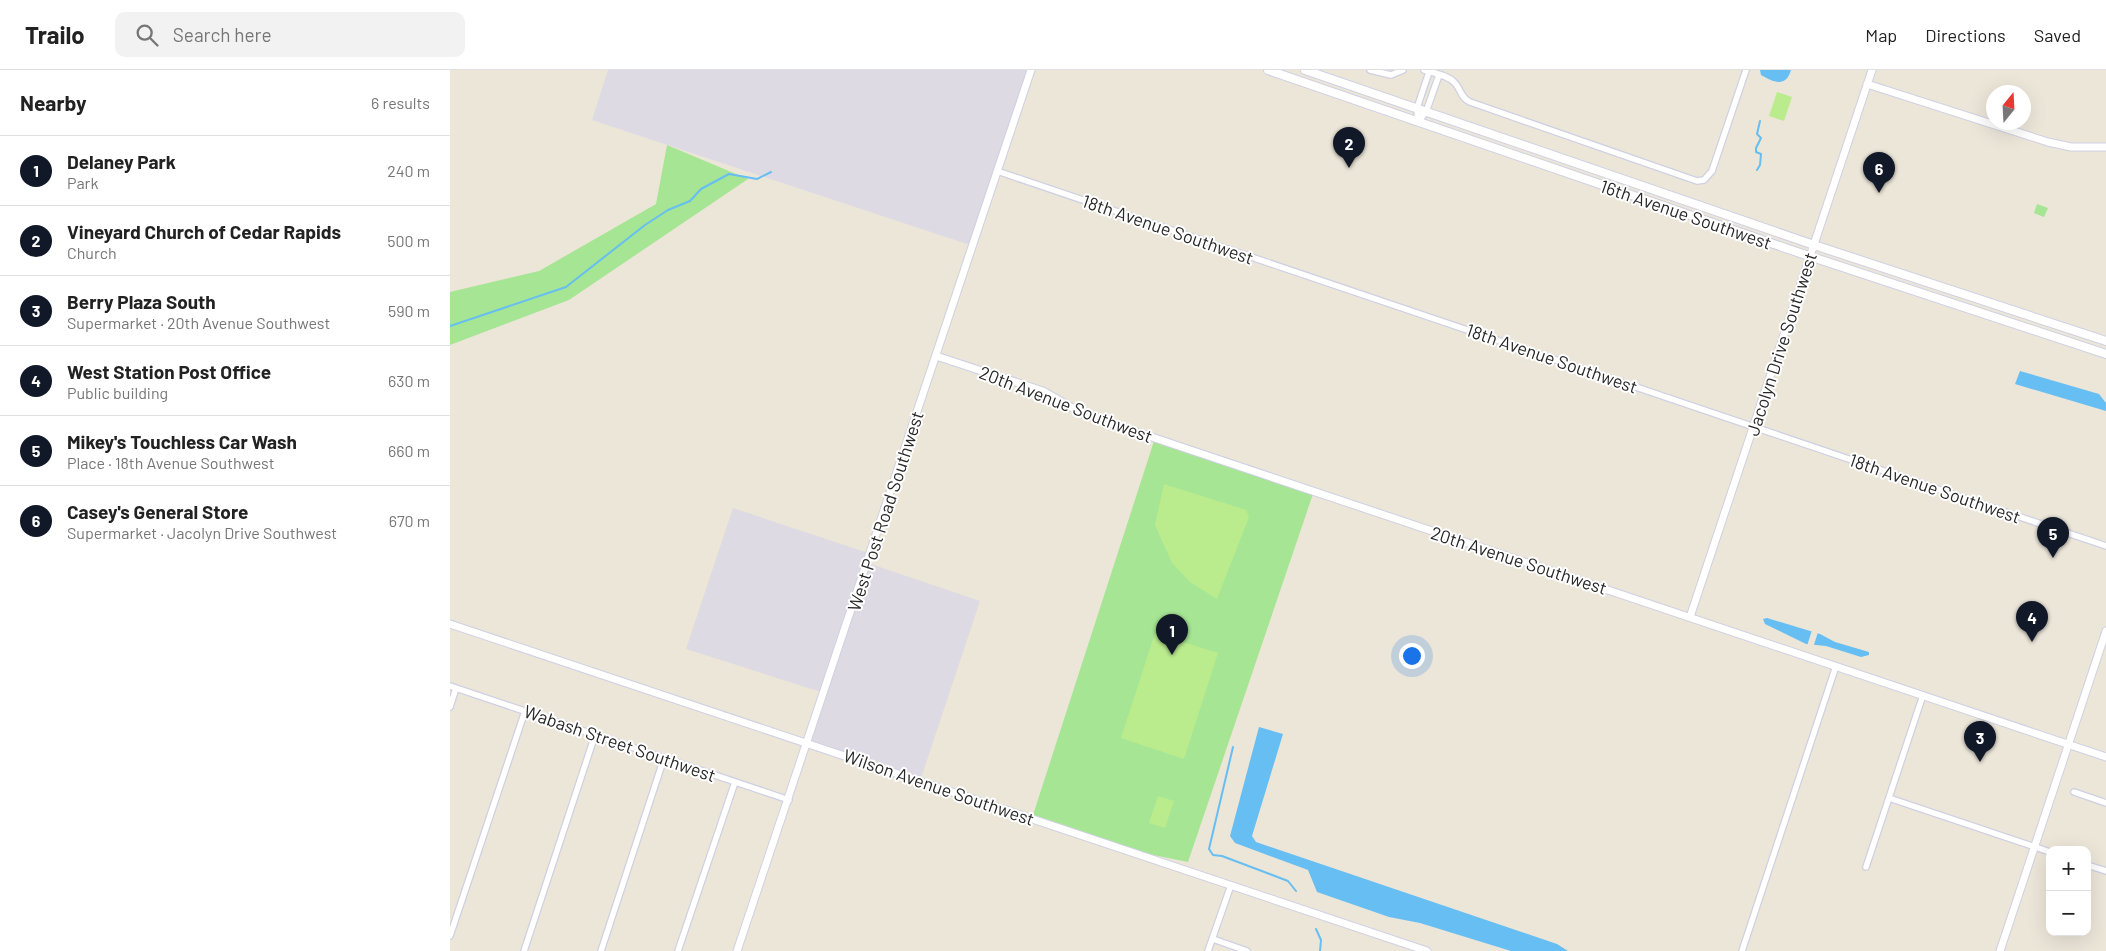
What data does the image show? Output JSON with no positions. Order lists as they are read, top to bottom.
{
  "streets": {
    "main road": ["16th Avenue Southwest"],
    "street": [
      "18th Avenue Southwest",
      "Jacolyn Drive Southwest",
      "20th Avenue Southwest",
      "West Post Road Southwest",
      "Wabash Street Southwest",
      "Wilson Avenue Southwest"
    ]
  },
  "crossings": [
    ["16th Avenue Southwest", "Jacolyn Drive Southwest"],
    ["18th Avenue Southwest", "Jacolyn Drive Southwest"],
    ["18th Avenue Southwest", "West Post Road Southwest"],
    ["Jacolyn Drive Southwest", "20th Avenue Southwest"],
    ["20th Avenue Southwest", "West Post Road Southwest"],
    ["West Post Road Southwest", "Wabash Street Southwest"],
    ["West Post Road Southwest", "Wilson Avenue Southwest"]
  ],
  "north": "top",
  "page": {
    "header": "Trailo",
    "search": "Search here",
    "nav": ["Map", "Directions", "Saved"],
    "heading": ["Nearby", "6 results"],
    "pins": [
      "2",
      "6",
      "5",
      "4",
      "1",
      "3"
    ],
    "list": [
      {
        "mark": "1",
        "name": "Delaney Park",
        "note": "Park",
        "value": "240 m"
      },
      {
        "mark": "2",
        "name": "Vineyard Church of Cedar Rapids",
        "note": "Church",
        "value": "500 m"
      },
      {
        "mark": "3",
        "name": "Berry Plaza South",
        "note": "Supermarket · 20th Avenue Southwest",
        "value": "590 m"
      },
      {
        "mark": "4",
        "name": "West Station Post Office",
        "note": "Public building",
        "value": "630 m"
      },
      {
        "mark": "5",
        "name": "Mikey's Touchless Car Wash",
        "note": "Place · 18th Avenue Southwest",
        "value": "660 m"
      },
      {
        "mark": "6",
        "name": "Casey's General Store",
        "note": "Supermarket · Jacolyn Drive Southwest",
        "value": "670 m"
      }
    ],
    "map_buttons": ["+", "−"]
  }
}
